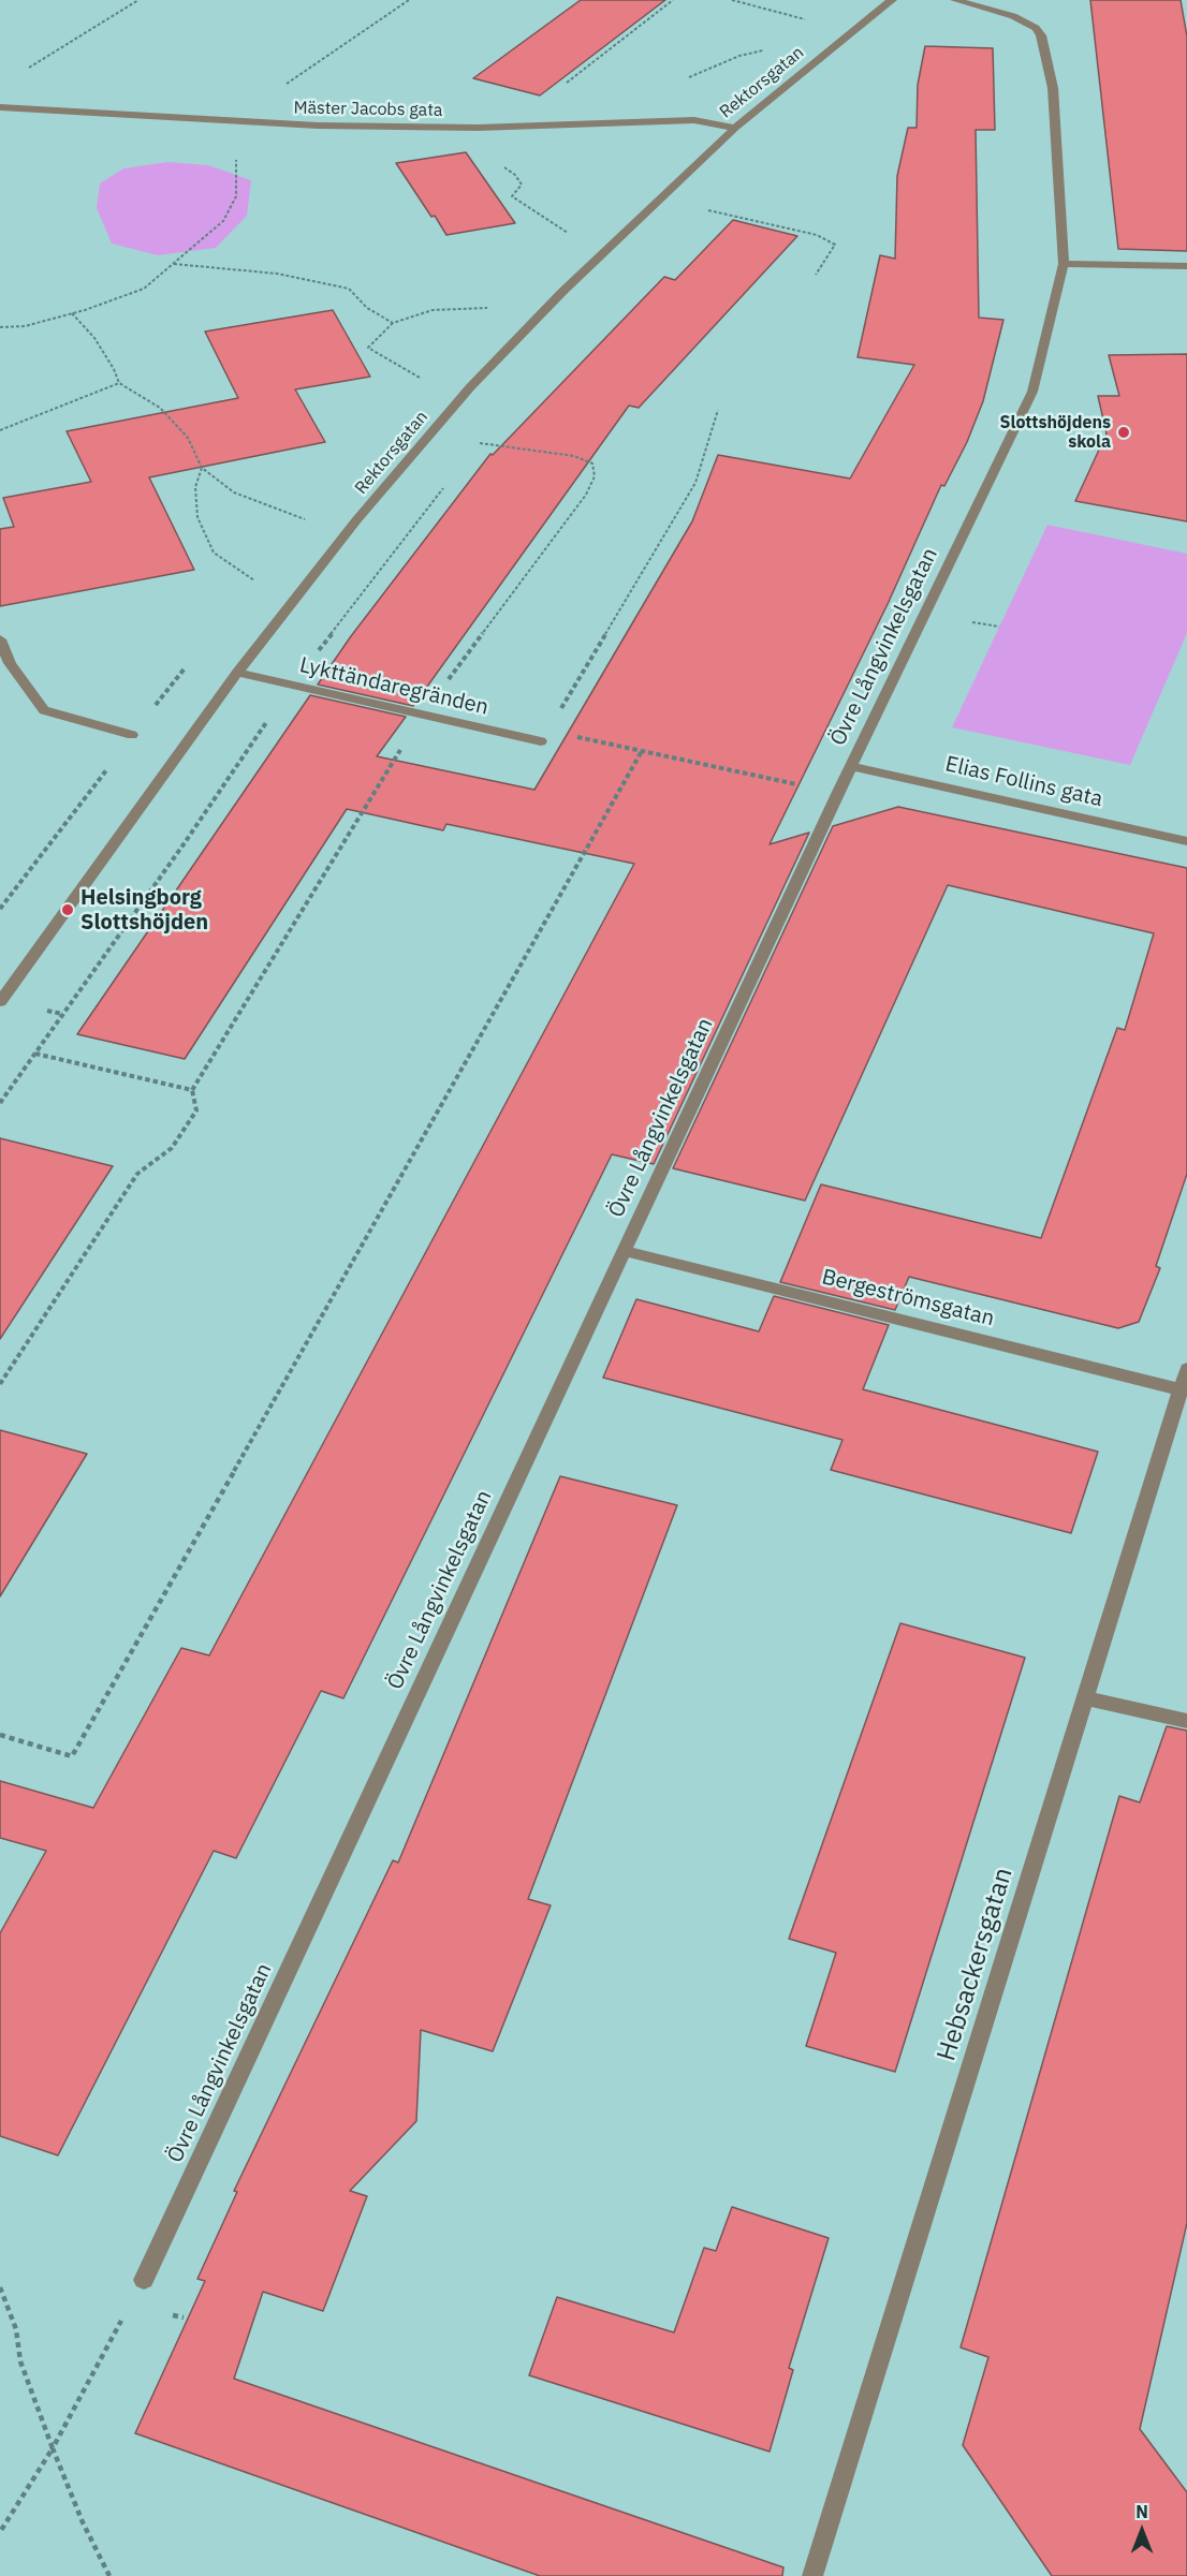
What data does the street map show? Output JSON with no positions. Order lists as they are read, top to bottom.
{
  "streets": {
    "street": [
      "Rektorsgatan",
      "Mäster Jacobs gata",
      "Övre Långvinkelsgatan",
      "Lykttändaregränden",
      "Elias Follins gata",
      "Bergeströmsgatan",
      "Hebsackersgatan"
    ]
  },
  "crossings": [
    ["Rektorsgatan", "Mäster Jacobs gata"],
    ["Rektorsgatan", "Lykttändaregränden"],
    ["Övre Långvinkelsgatan", "Elias Follins gata"],
    ["Övre Långvinkelsgatan", "Bergeströmsgatan"],
    ["Bergeströmsgatan", "Hebsackersgatan"]
  ],
  "places": ["Slottshöjdens skola", "Helsingborg Slottshöjden"],
  "north": "top"
}
